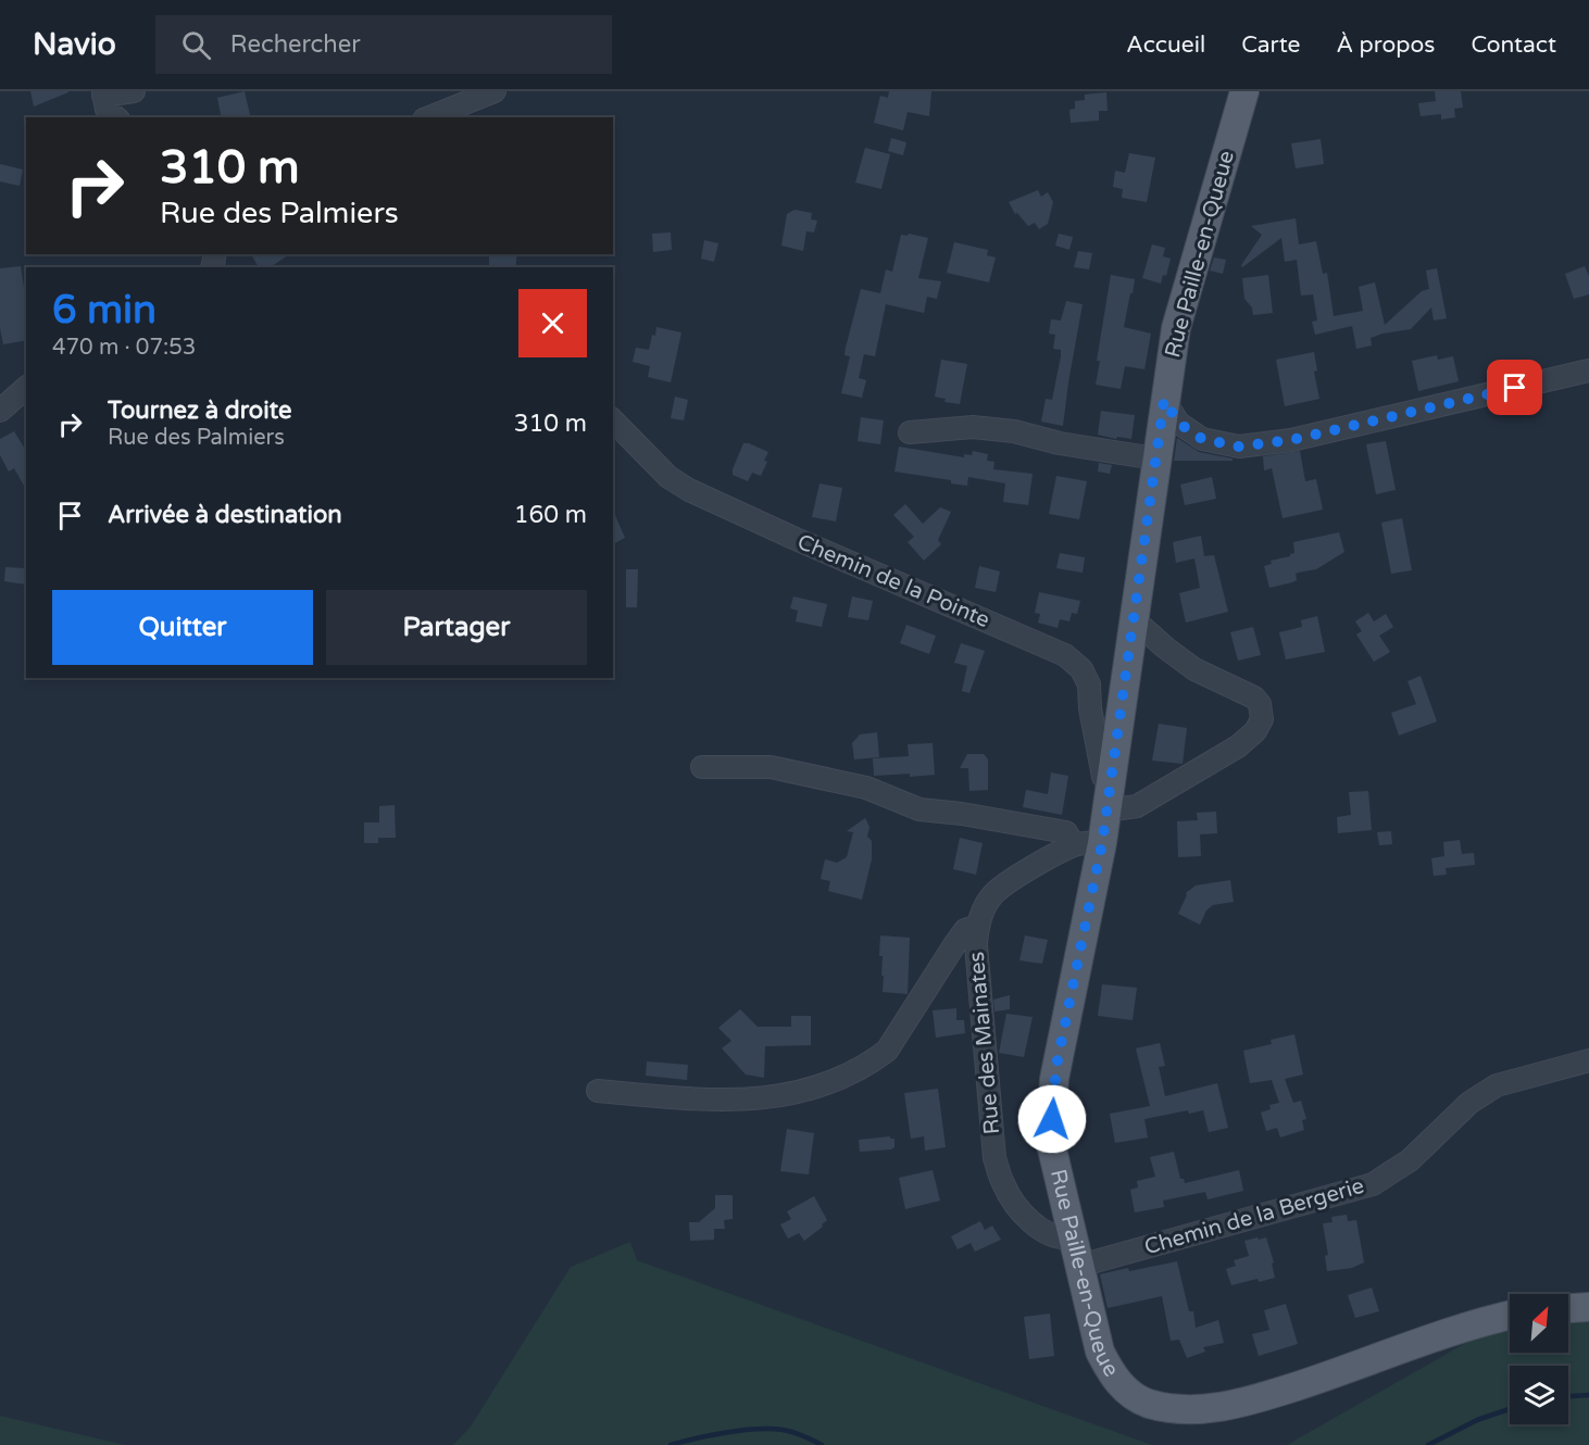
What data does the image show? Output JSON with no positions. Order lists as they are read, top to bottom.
{
  "streets": {
    "main road": ["Rue Paille-en-Queue"],
    "street": ["Chemin de la Pointe", "Rue des Mainates", "Chemin de la Bergerie"]
  },
  "crossings": [
    ["Rue Paille-en-Queue", "Chemin de la Pointe"],
    ["Rue Paille-en-Queue", "Rue des Mainates"],
    ["Rue Paille-en-Queue", "Chemin de la Bergerie"]
  ],
  "north": "top right",
  "page": {
    "header": "Navio",
    "search": "Rechercher",
    "nav": [
      "Accueil",
      "Carte",
      "À propos",
      "Contact"
    ],
    "turn": ["310 m", "Rue des Palmiers"],
    "heading": ["6 min", "470 m · 07:53"],
    "list": [
      {
        "name": "Tournez à droite",
        "note": "Rue des Palmiers",
        "value": "310 m"
      },
      {
        "name": "Arrivée à destination",
        "value": "160 m"
      }
    ],
    "buttons": ["Quitter", "Partager"]
  }
}
